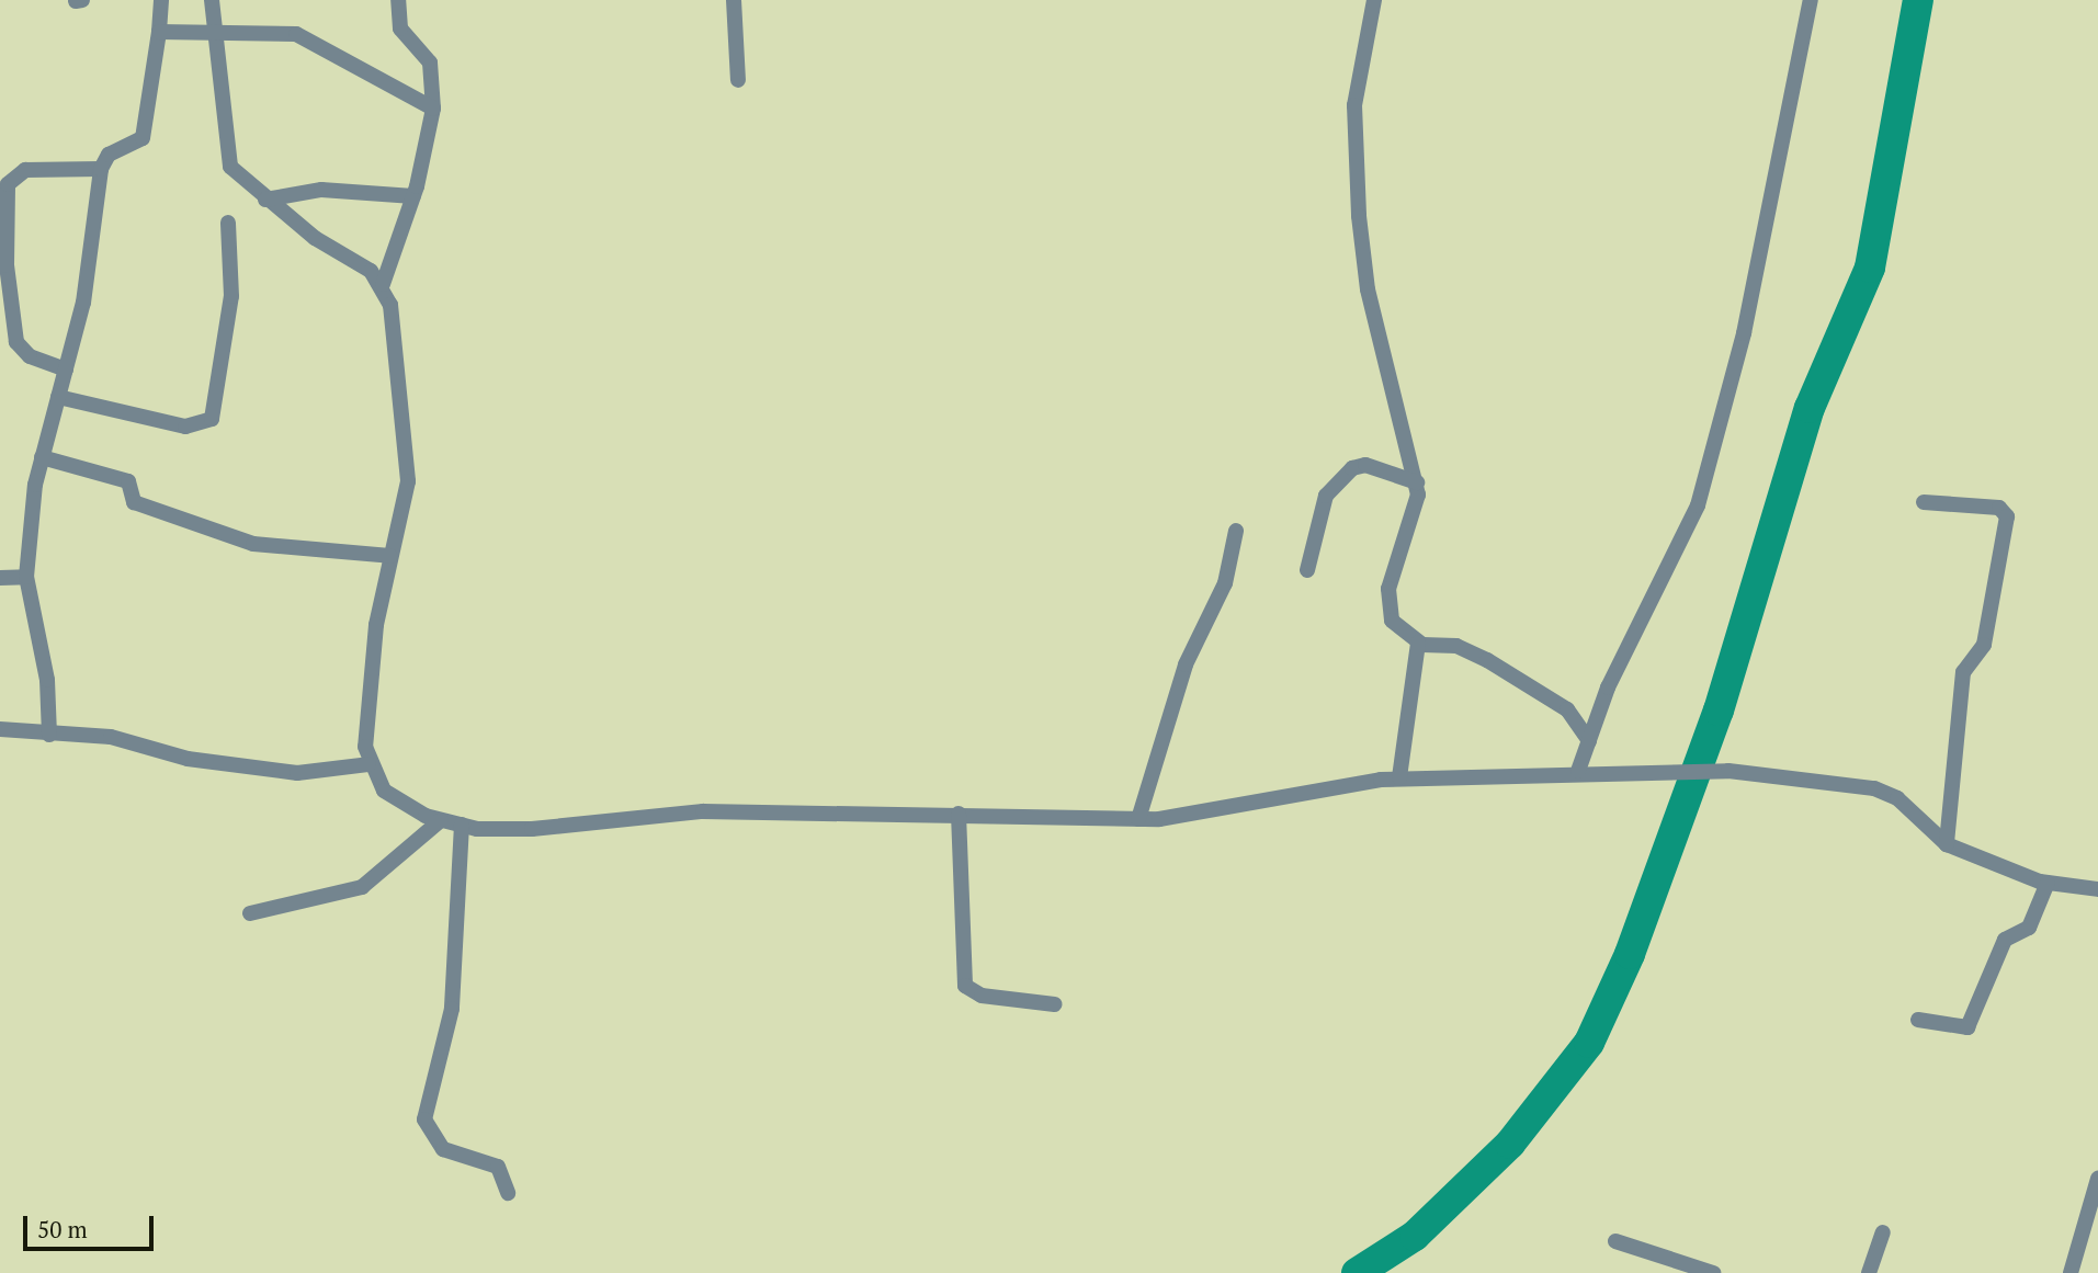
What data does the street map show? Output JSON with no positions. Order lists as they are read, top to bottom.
{
  "scale_bar": "50 m"
}
